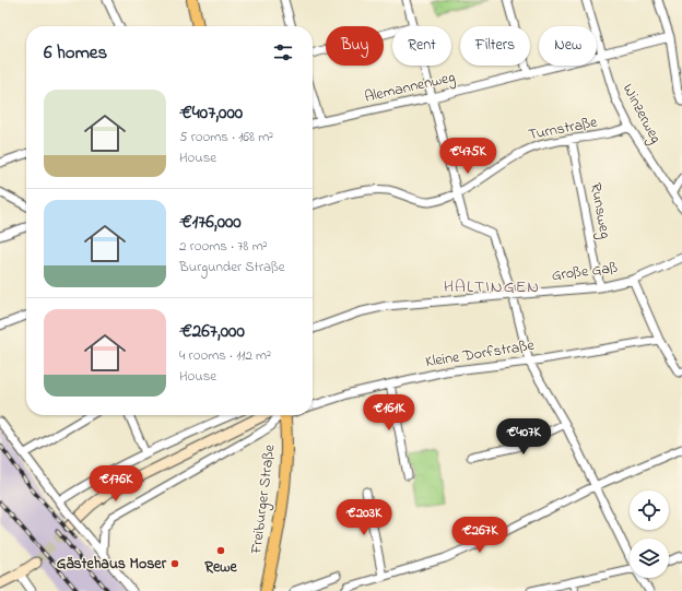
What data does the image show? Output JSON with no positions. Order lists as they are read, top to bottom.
{
  "streets": {
    "main road": ["Freiburger Straße"],
    "street": [
      "Alemannenweg",
      "Winzerweg",
      "Turnstraße",
      "Runsweg",
      "Große Gaß",
      "Kleine Dorfstraße"
    ]
  },
  "crossings": [
    ["Alemannenweg", "Winzerweg"],
    ["Winzerweg", "Turnstraße"],
    ["Turnstraße", "Runsweg"],
    ["Runsweg", "Große Gaß"]
  ],
  "districts": ["HALTINGEN"],
  "places": ["Rewe", "Gästehaus Moser"],
  "page": {
    "chip": [
      "Buy",
      "Rent",
      "Filters",
      "New"
    ],
    "heading": "6 homes",
    "list": [
      {
        "name": "€407,000",
        "note": "5 rooms · 168 m² · House"
      },
      {
        "name": "€176,000",
        "note": "2 rooms · 78 m² · Burgunder Straße"
      },
      {
        "name": "€267,000",
        "note": "4 rooms · 112 m² · House"
      }
    ],
    "price": [
      "€475K",
      "€161K",
      "€407K",
      "€176K",
      "€203K",
      "€267K"
    ]
  }
}
